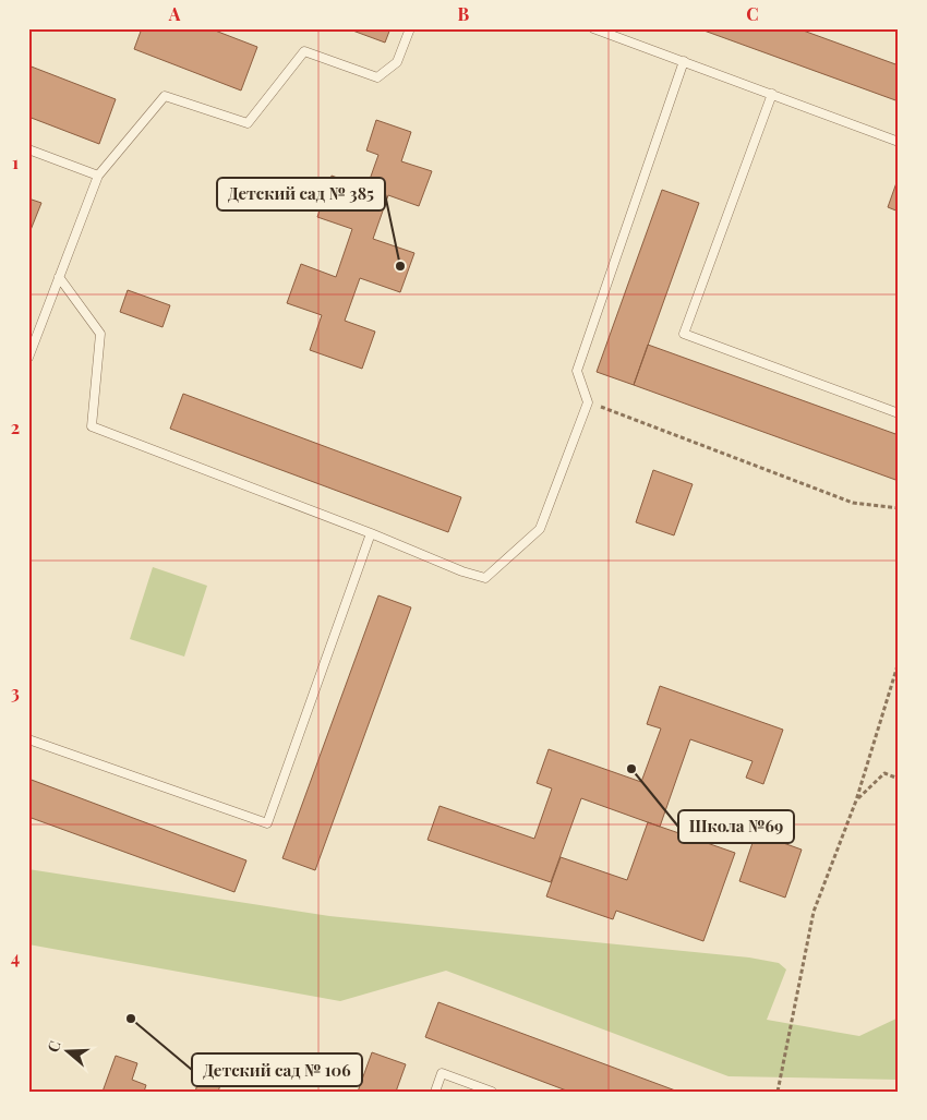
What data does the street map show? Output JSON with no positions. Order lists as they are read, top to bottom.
{
  "places": ["Детский сад № 385", "Школа №69", "Детский сад № 106"],
  "north": "left",
  "grid": {
    "columns": ["A", "B", "C"],
    "rows": [
      "1",
      "2",
      "3",
      "4"
    ]
  }
}
